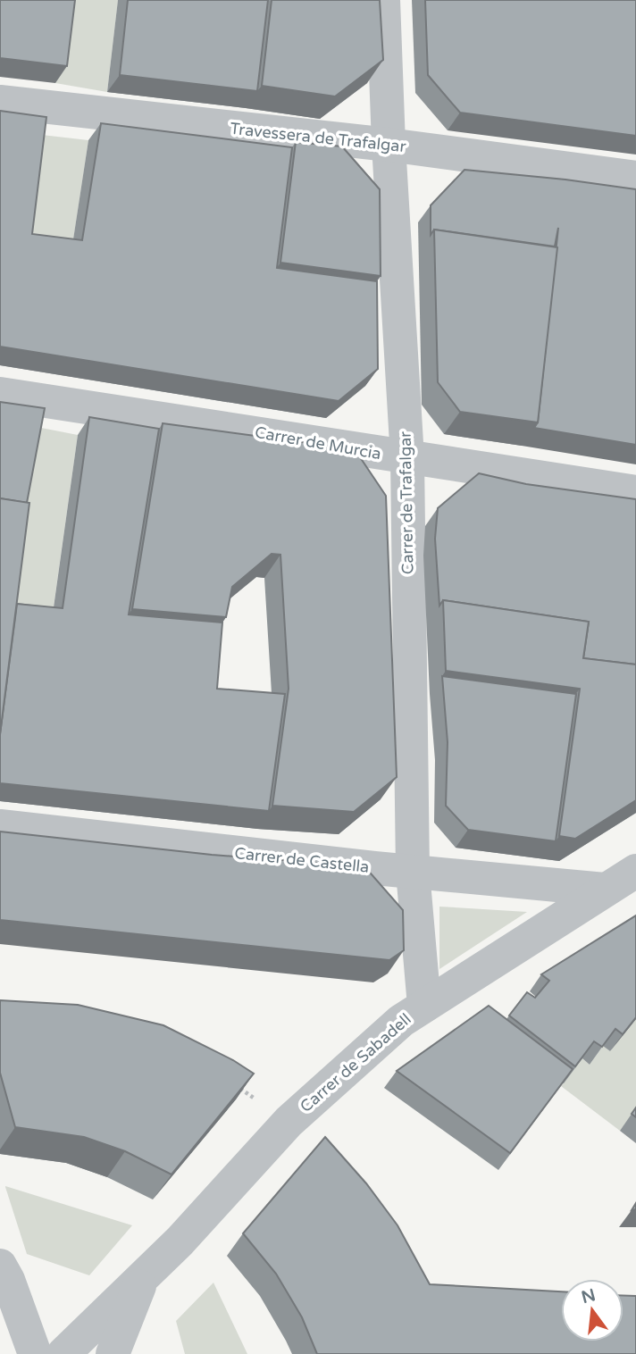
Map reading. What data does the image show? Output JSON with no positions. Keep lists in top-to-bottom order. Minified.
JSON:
{"streets":{"street":["Travessera de Trafalgar","Carrer de Murcia","Carrer de Trafalgar","Carrer de Castella","Carrer de Sabadell"]},"crossings":[["Travessera de Trafalgar","Carrer de Trafalgar"],["Carrer de Murcia","Carrer de Trafalgar"],["Carrer de Trafalgar","Carrer de Castella"],["Carrer de Trafalgar","Carrer de Sabadell"],["Carrer de Castella","Carrer de Sabadell"]],"north":"top"}
